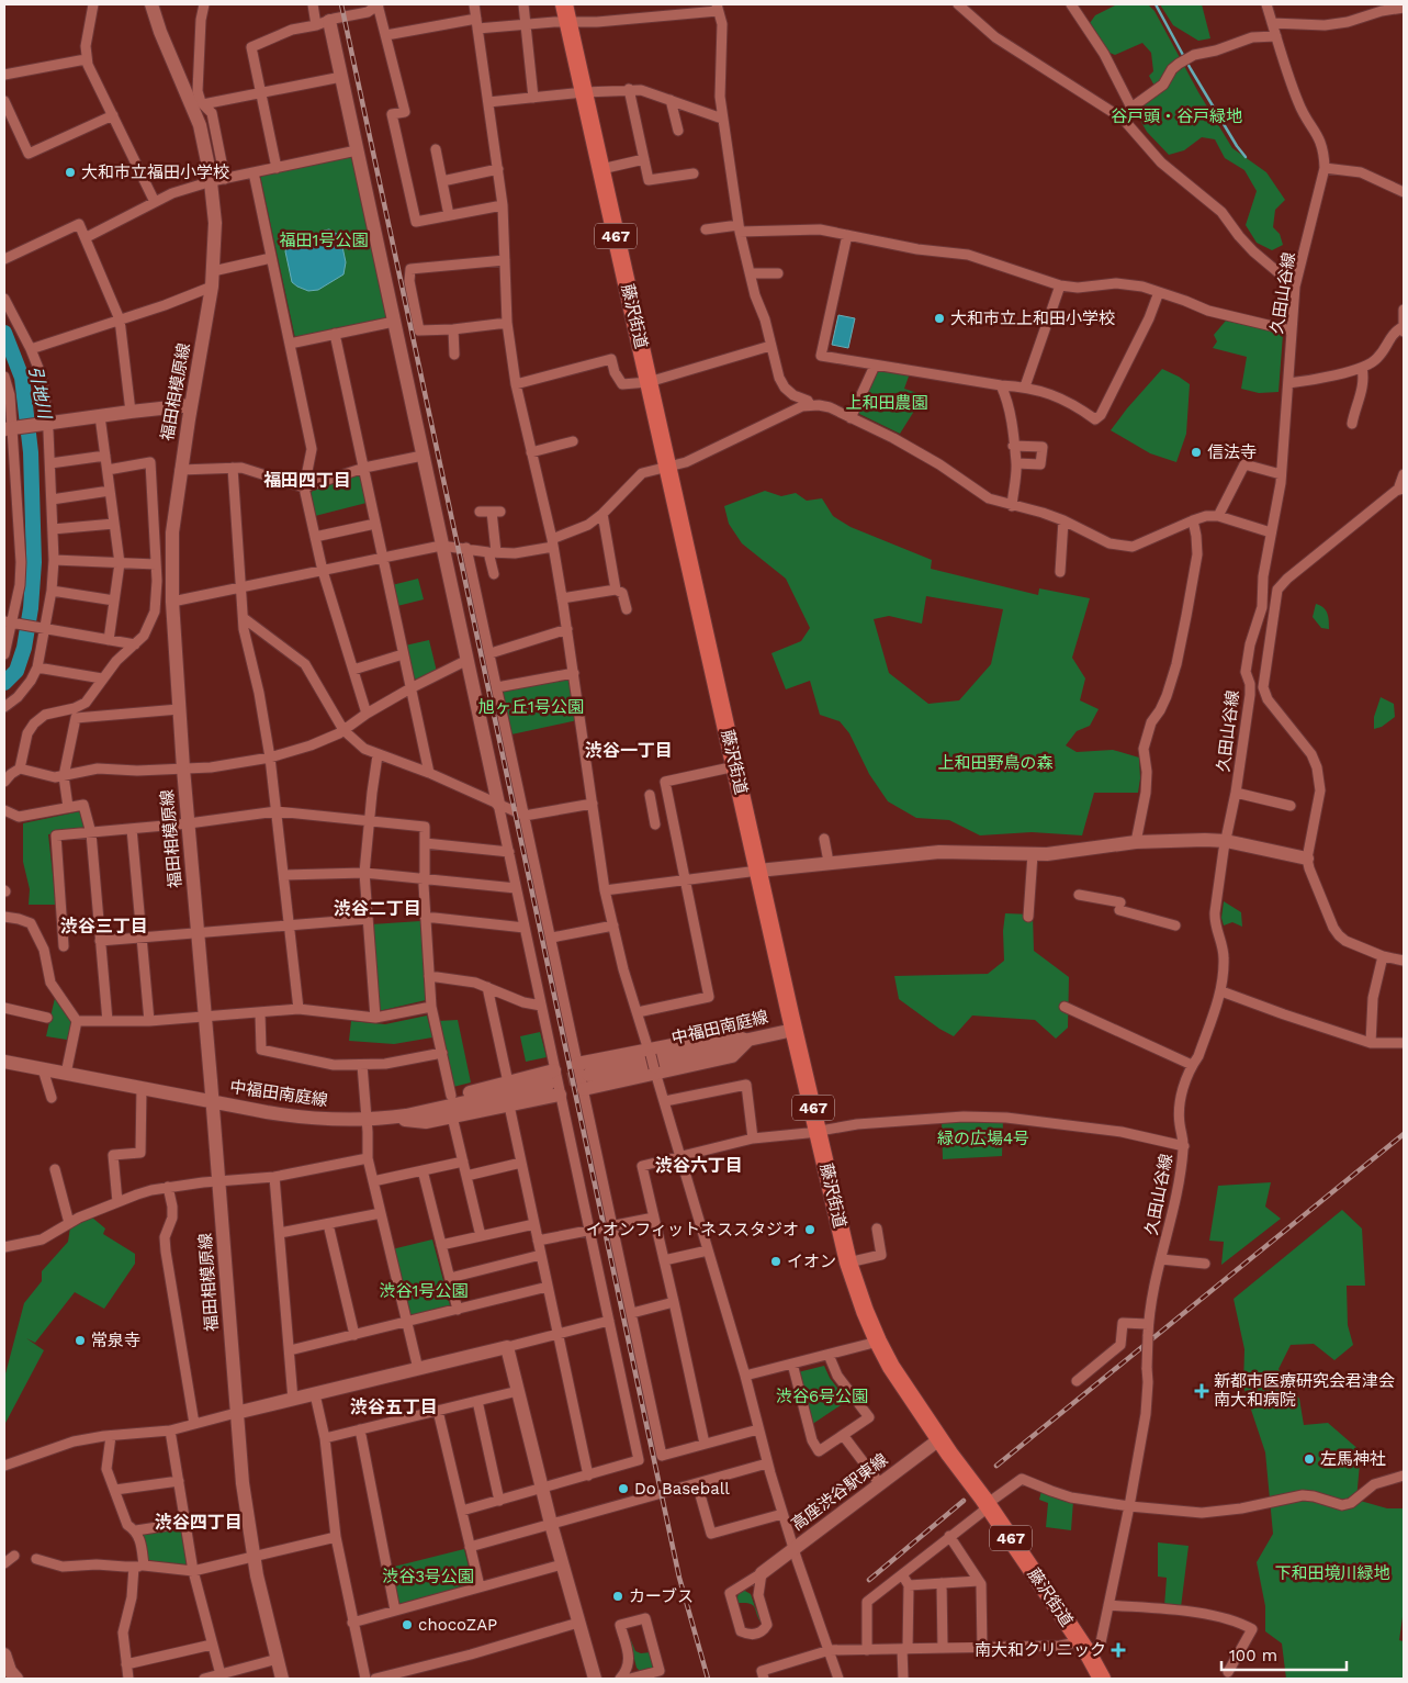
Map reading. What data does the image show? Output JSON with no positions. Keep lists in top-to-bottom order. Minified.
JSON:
{"streets":{"highway":["467","藤沢街道"],"street":["久田山谷線","福田相模原線","中福田南庭線","高座渋谷駅東線"]},"crossings":[["久田山谷線","藤沢街道"],["藤沢街道","中福田南庭線"],["藤沢街道","高座渋谷駅東線"],["福田相模原線","中福田南庭線"]],"districts":["福田四丁目","渋谷一丁目","渋谷二丁目","渋谷三丁目","渋谷六丁目","渋谷五丁目","渋谷四丁目"],"water":["引地川"],"parks":["谷戸頭・谷戸緑地","福田1号公園","上和田農園","旭ヶ丘1号公園","上和田野鳥の森","緑の広場4号","渋谷1号公園","渋谷6号公園","下和田境川緑地","渋谷3号公園"],"places":{"other":["大和市立福田小学校","大和市立上和田小学校","信法寺","イオンフィットネススタジオ","イオン","常泉寺","左馬神社","Do Baseball","カーブス","chocoZAP"],"health":["新都市医療研究会君津会 南大和病院","南大和クリニック"]},"scale_bar":"100 m"}
